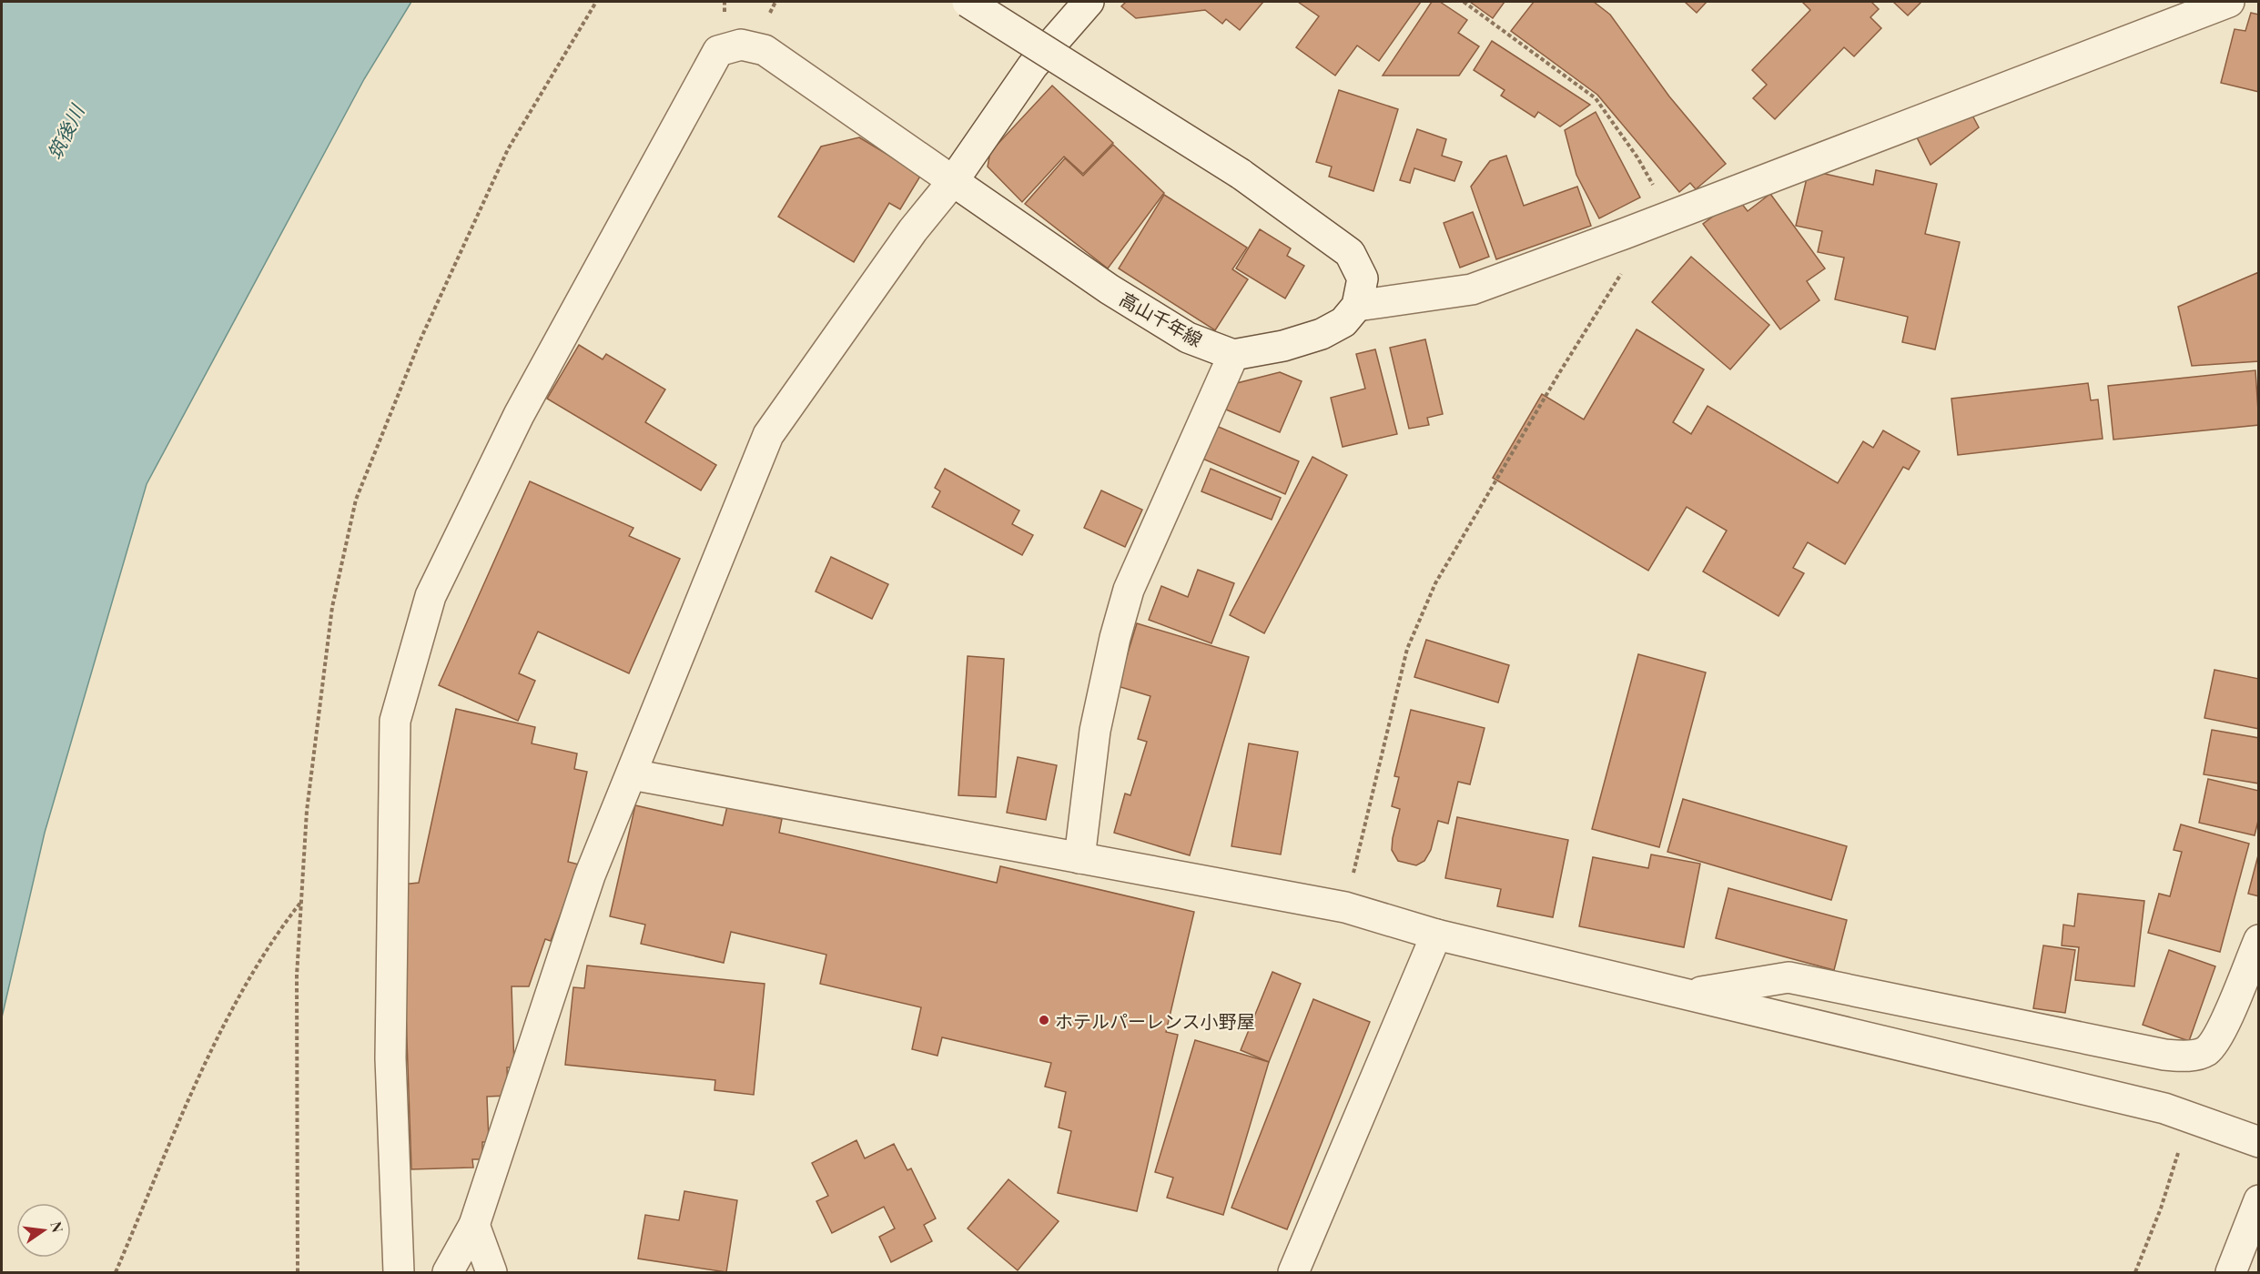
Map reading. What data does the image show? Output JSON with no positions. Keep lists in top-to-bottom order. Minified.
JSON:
{"streets":{"street":["高山千年線"]},"water":["筑後川"],"places":["ホテルパーレンス小野屋"],"north":"right"}
